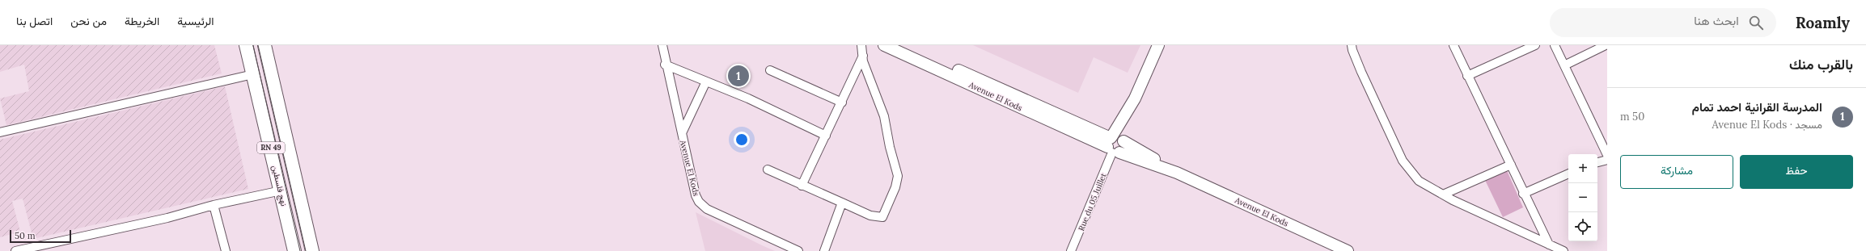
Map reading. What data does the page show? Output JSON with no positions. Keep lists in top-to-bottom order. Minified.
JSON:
{"streets":{"main road":["Avenue El Kods","RN 49","نهج فلسطين"],"street":["Rue du 05 Juillet"]},"crossings":[["Avenue El Kods","Rue du 05 Juillet"]],"scale_bar":"50 m","page":{"header":"Roamly","search":"ابحث هنا","nav":["الرئيسية","الخريطة","من نحن","اتصل بنا"],"heading":"بالقرب منك","pins":"1","list":[{"mark":"1","name":"المدرسة القرانية احمد تمام","note":"مسجد · Avenue El Kods","value":"50 m"}],"buttons":["حفظ","مشاركة"],"map_buttons":["+","−"],"scale":"50 m"}}
